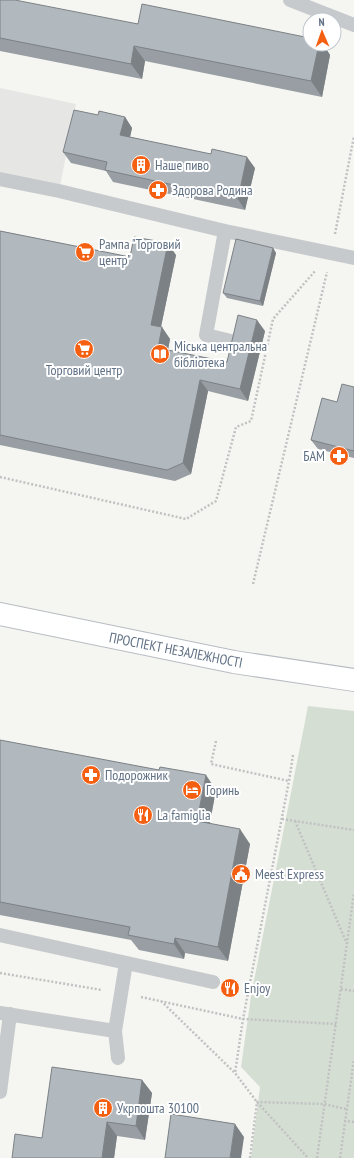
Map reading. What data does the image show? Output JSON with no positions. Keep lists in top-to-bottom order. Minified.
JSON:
{"streets":{"main road":["ПРОСПЕКТ НЕЗАЛЕЖНОСТІ"]},"places":{"building":["Наше пиво","Укрпошта 30100"],"pharmacy":["Здорова Родина","БАМ","Подорожник"],"supermarket":["Рампа \"Торговий центр\"","Торговий центр"],"library":["Міська центральна бібліотека"],"hotel":["Горинь"],"restaurant":["La famiglia","Enjoy"],"public building":["Meest Express"]},"north":"top"}
